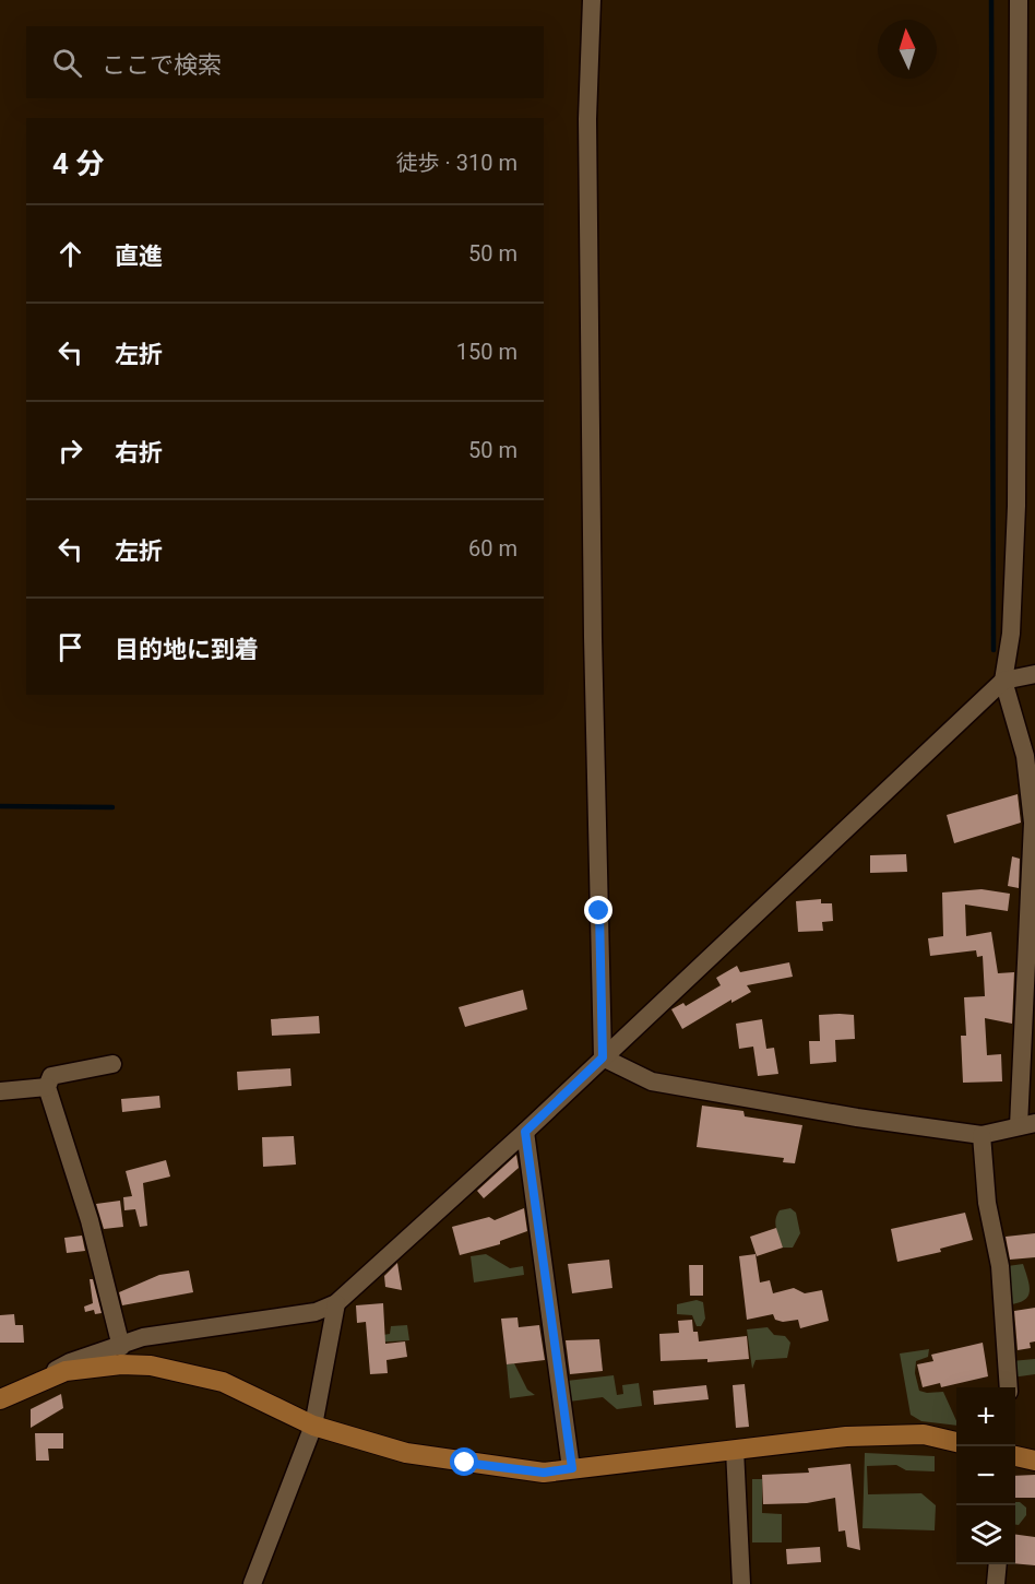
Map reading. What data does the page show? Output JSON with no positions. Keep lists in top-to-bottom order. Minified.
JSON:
{"north":"top","page":{"search":"ここで検索","heading":["4 分","徒歩 · 310 m"],"list":[["直進","50 m"],["左折","150 m"],["右折","50 m"],["左折","60 m"],"目的地に到着"],"map_buttons":["+","−"]}}
